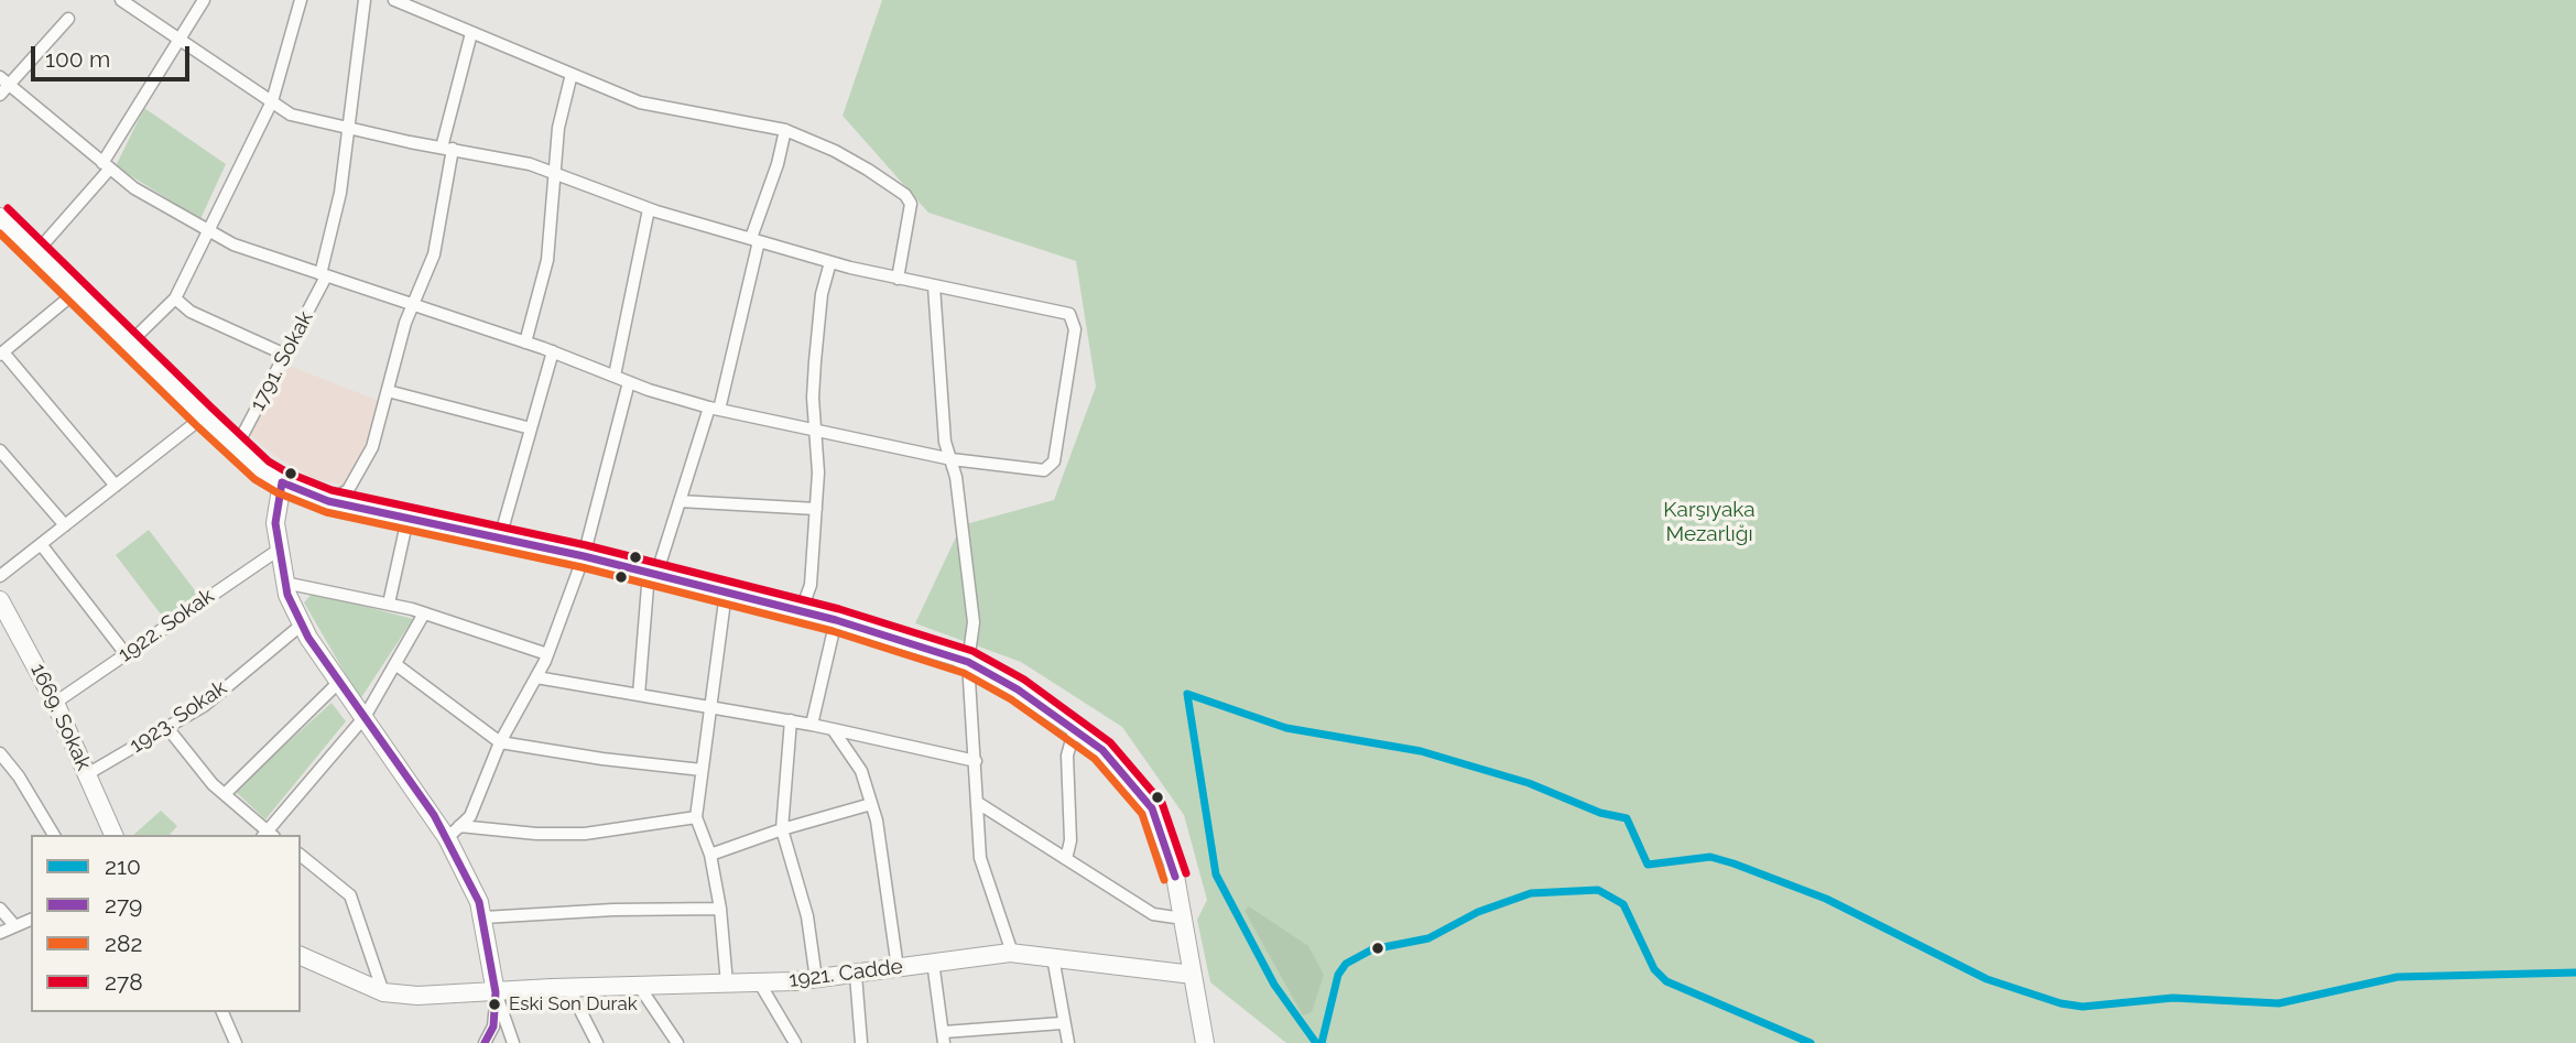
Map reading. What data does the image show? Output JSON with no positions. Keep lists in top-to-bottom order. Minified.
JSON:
{"streets":{"street":["1791. Sokak","1922. Sokak","1669. Sokak","1923. Sokak","1921. Cadde"]},"crossings":[["1922. Sokak","1669. Sokak"],["1669. Sokak","1923. Sokak"]],"parks":["Karşıyaka Mezarlığı"],"places":["Eski Son Durak"],"lines":["transit line 278","transit line 282","transit line 279","transit line 210"],"legend":["210","279","282","278"],"scale_bar":"100 m"}
